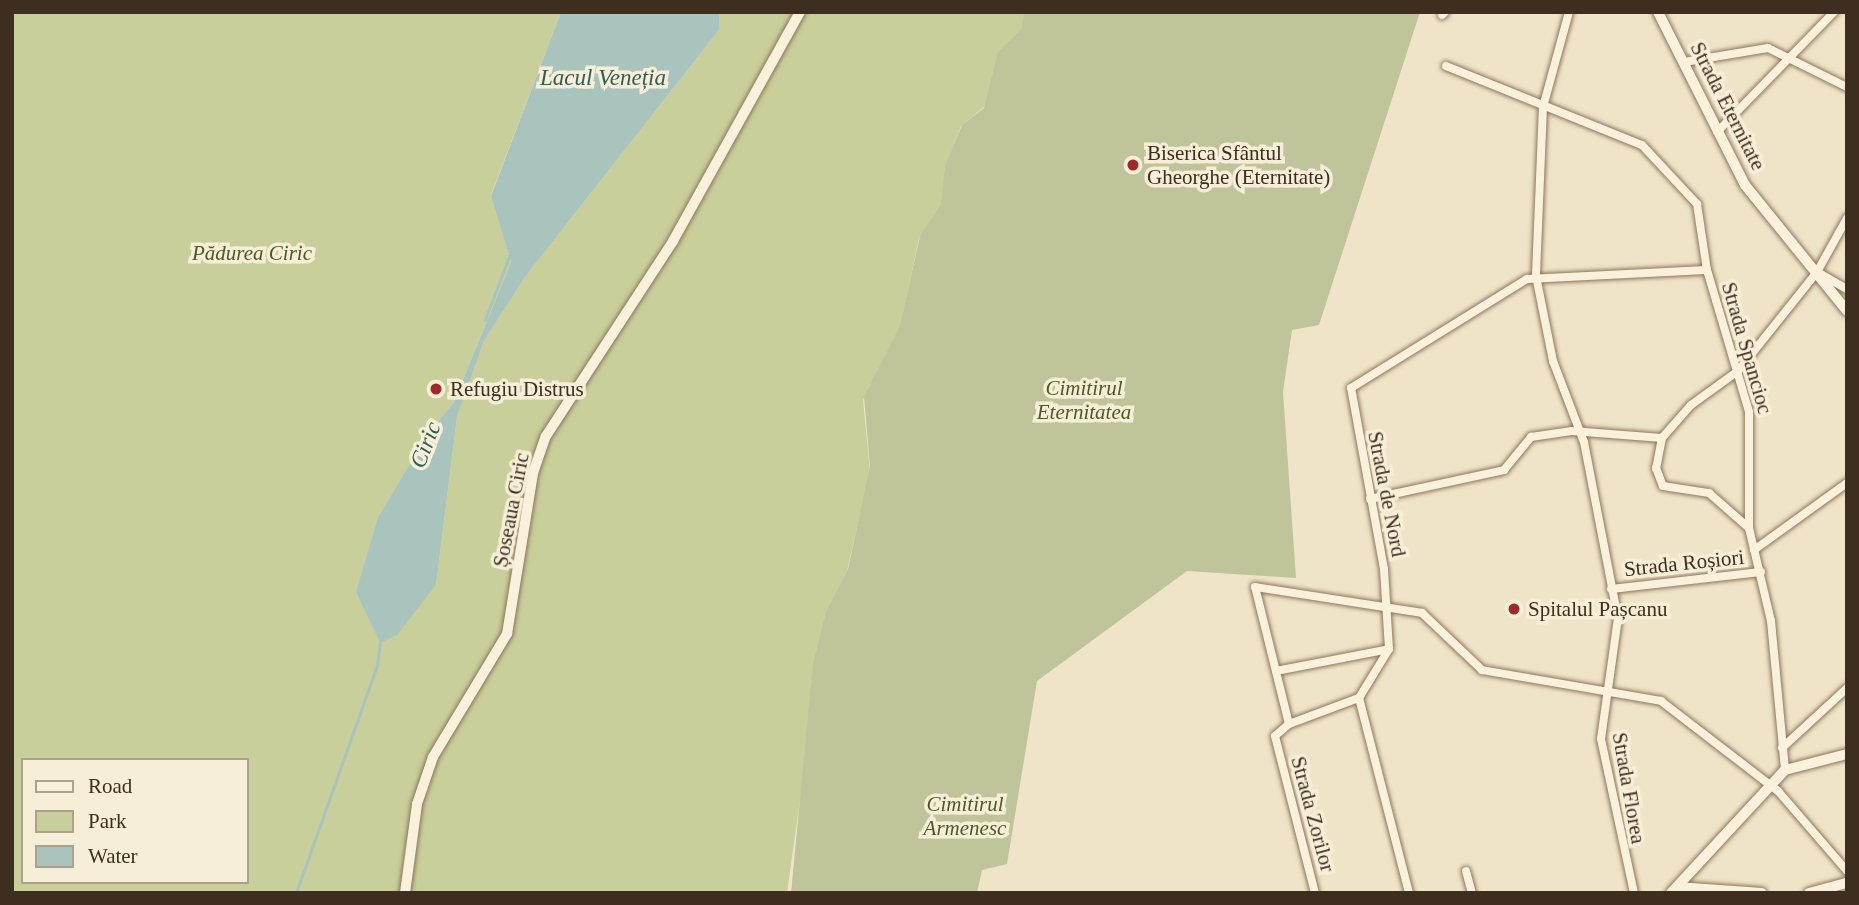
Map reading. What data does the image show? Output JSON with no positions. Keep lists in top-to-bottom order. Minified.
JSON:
{"streets":{"street":["Strada Eternitate","Strada Spancioc","Strada de Nord","Șoseaua Ciric","Strada Roșiori","Strada Florea","Strada Zorilor"]},"crossings":[["Strada Spancioc","Strada Roșiori"],["Strada Spancioc","Strada Florea"],["Strada de Nord","Strada Florea"],["Strada Roșiori","Strada Florea"]],"water":["Lacul Veneția","Ciric"],"parks":["Pădurea Ciric","Cimitirul Eternitatea","Cimitirul Armenesc"],"places":["Biserica Sfântul Gheorghe (Eternitate)","Refugiu Distrus","Spitalul Pașcanu"],"legend":["Road","Park","Water"]}
